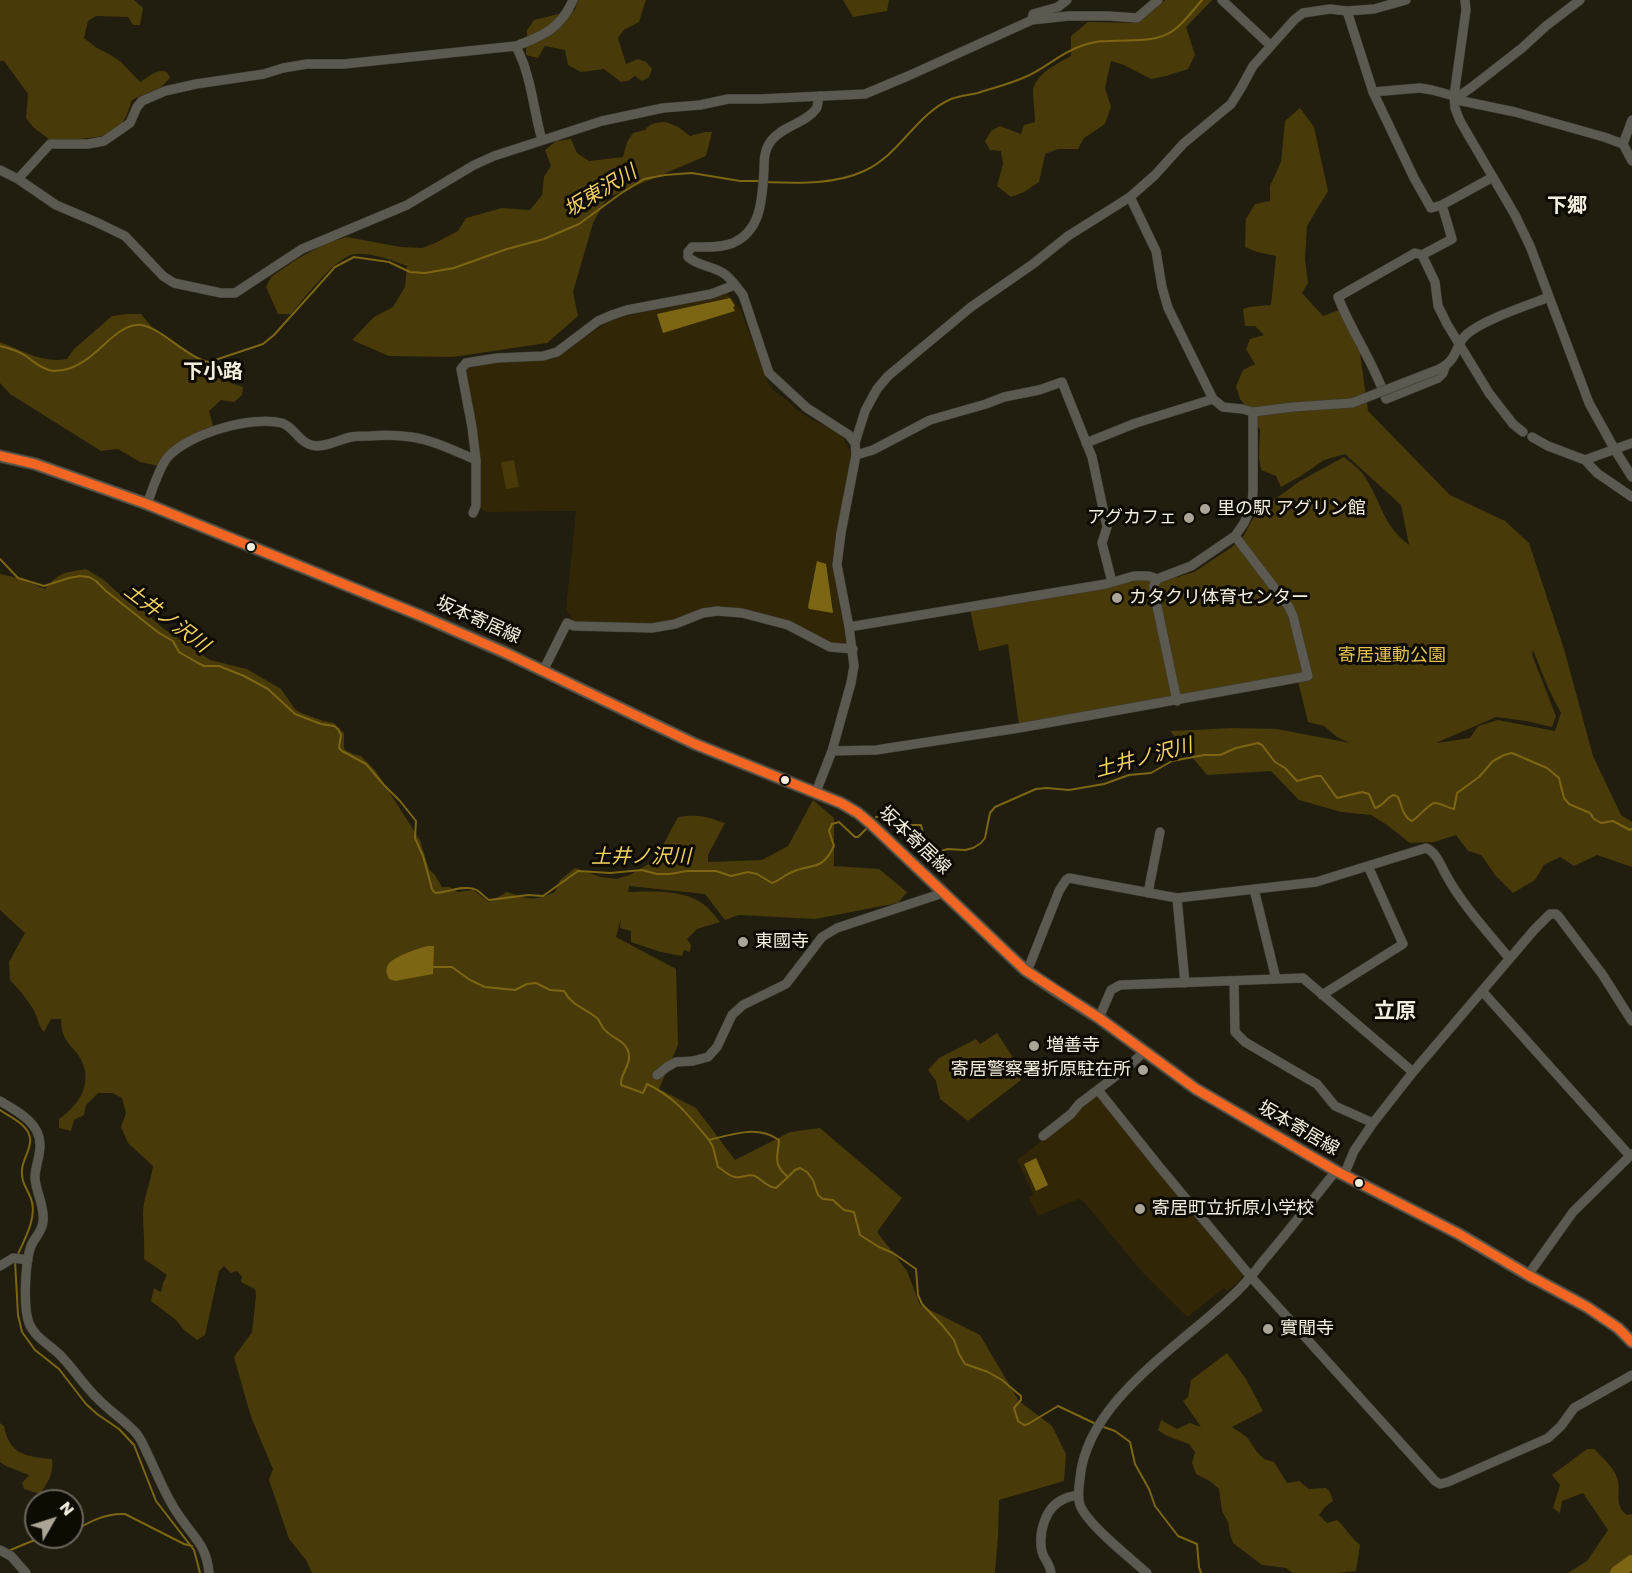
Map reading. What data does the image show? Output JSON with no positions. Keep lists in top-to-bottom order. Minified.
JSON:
{"streets":{"main road":["坂本寄居線"]},"districts":["下郷","下小路","立原"],"water":["坂東沢川","土井ノ沢川"],"parks":["寄居運動公園"],"places":["里の駅 アグリン館","アグカフェ","カタクリ体育センター","東國寺","増善寺","寄居警察署折原駐在所","寄居町立折原小学校","實聞寺"],"north":"top right"}
